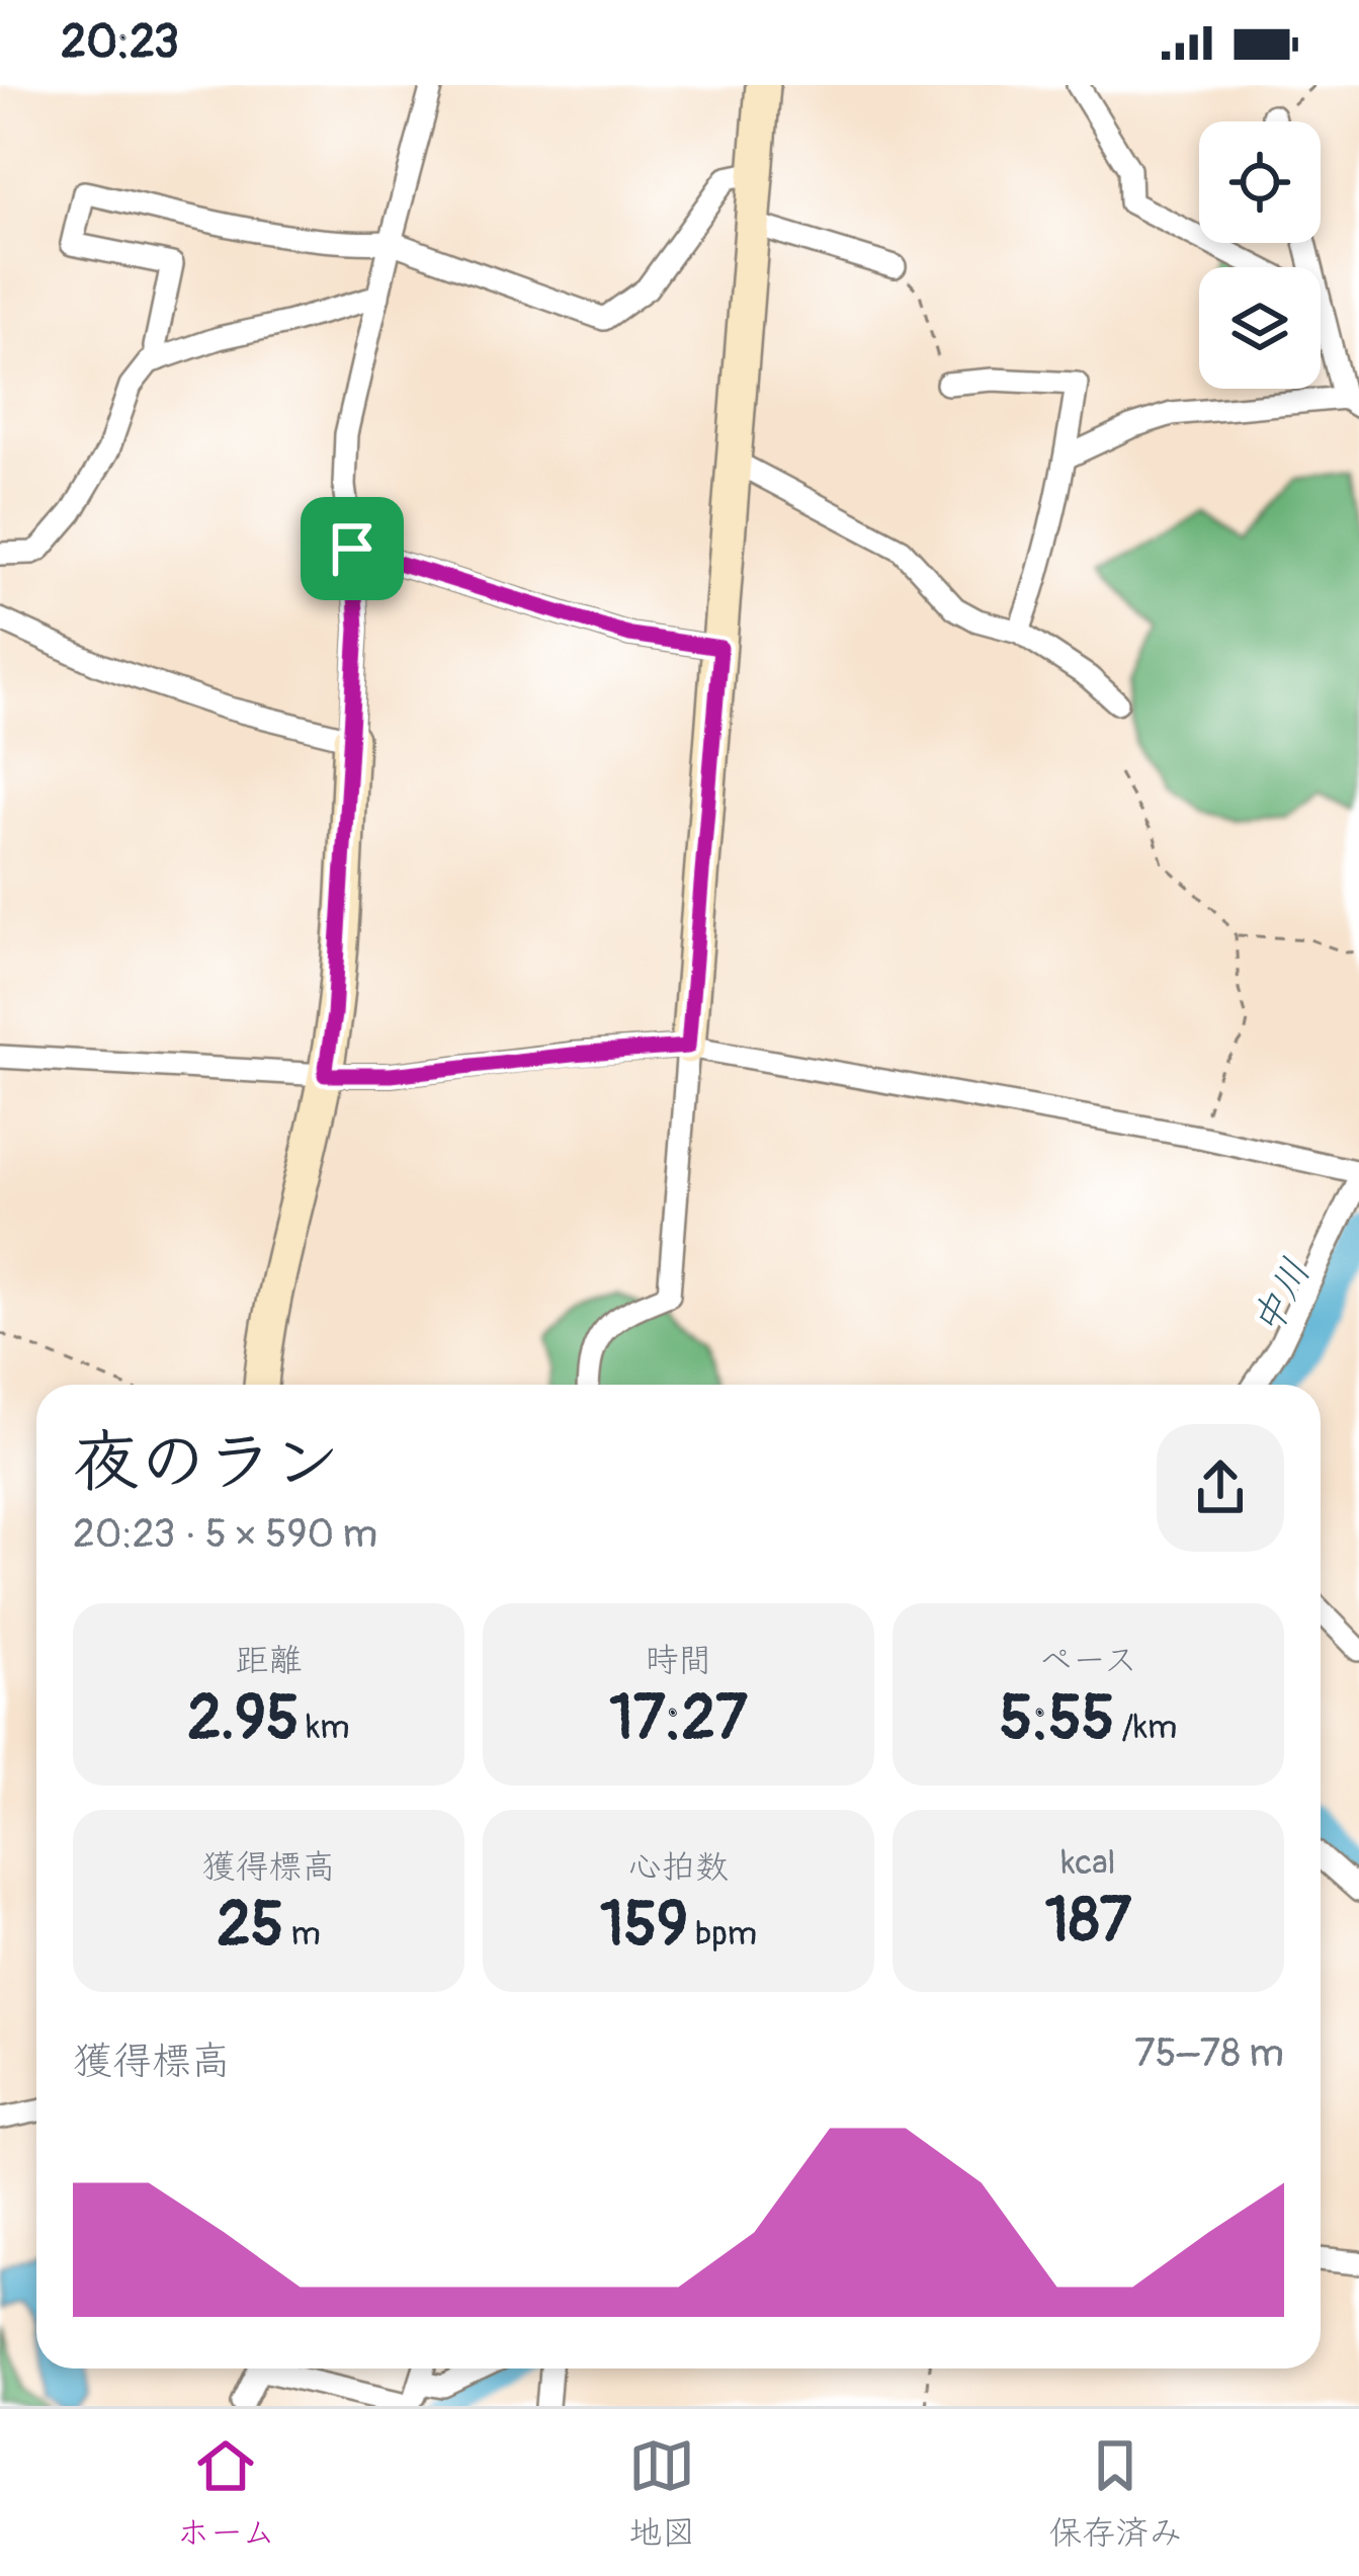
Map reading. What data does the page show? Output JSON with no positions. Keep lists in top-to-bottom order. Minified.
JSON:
{"water":["中川"],"page":{"status":"20:23","heading":["夜のラン","20:23 · 5 × 590 m"],"stats":[["距離","2.95 km"],["時間","17:27"],["ペース","5:55 /km"],["獲得標高","25 m"],["心拍数","159 bpm"],["kcal","187"]],"chart":["獲得標高","75–78 m"],"tabs":["ホーム","地図","保存済み"]}}
